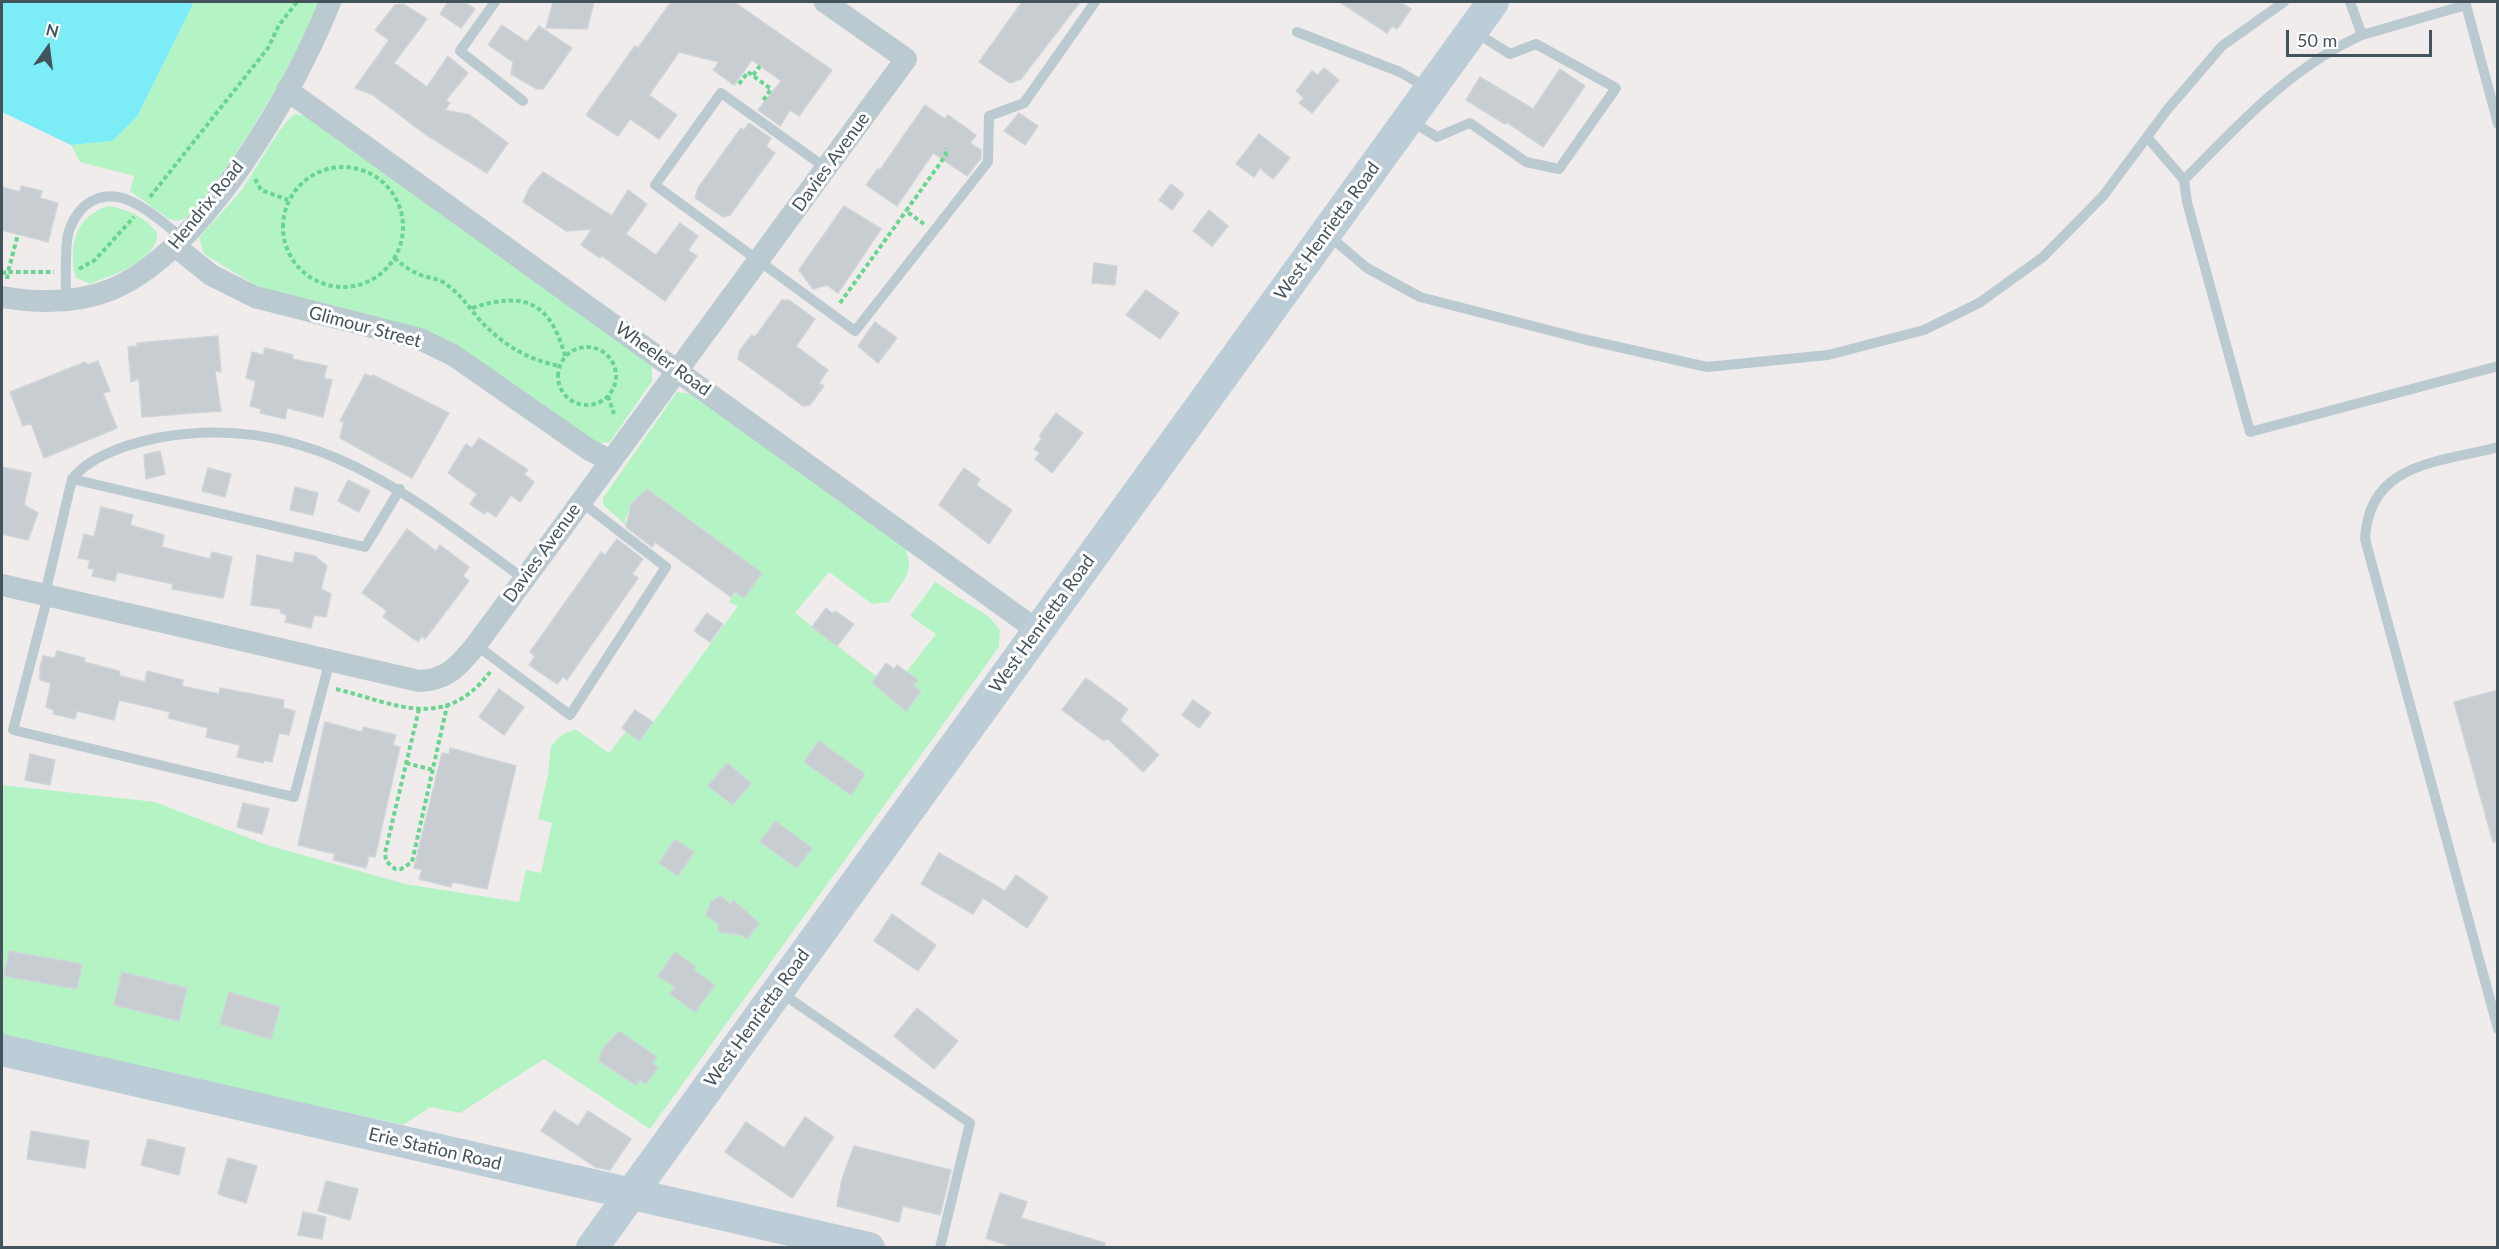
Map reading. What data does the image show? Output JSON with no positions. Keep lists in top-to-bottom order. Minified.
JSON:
{"streets":{"main road":["West Henrietta Road","Erie Station Road"],"street":["Davies Avenue","Hendrix Road","Glimour Street","Wheeler Road"]},"crossings":[["Davies Avenue","Glimour Street"],["Davies Avenue","Wheeler Road"],["Hendrix Road","Glimour Street"],["Hendrix Road","Wheeler Road"],["West Henrietta Road","Wheeler Road"],["West Henrietta Road","Erie Station Road"]],"scale_bar":"50 m","north":"top"}
